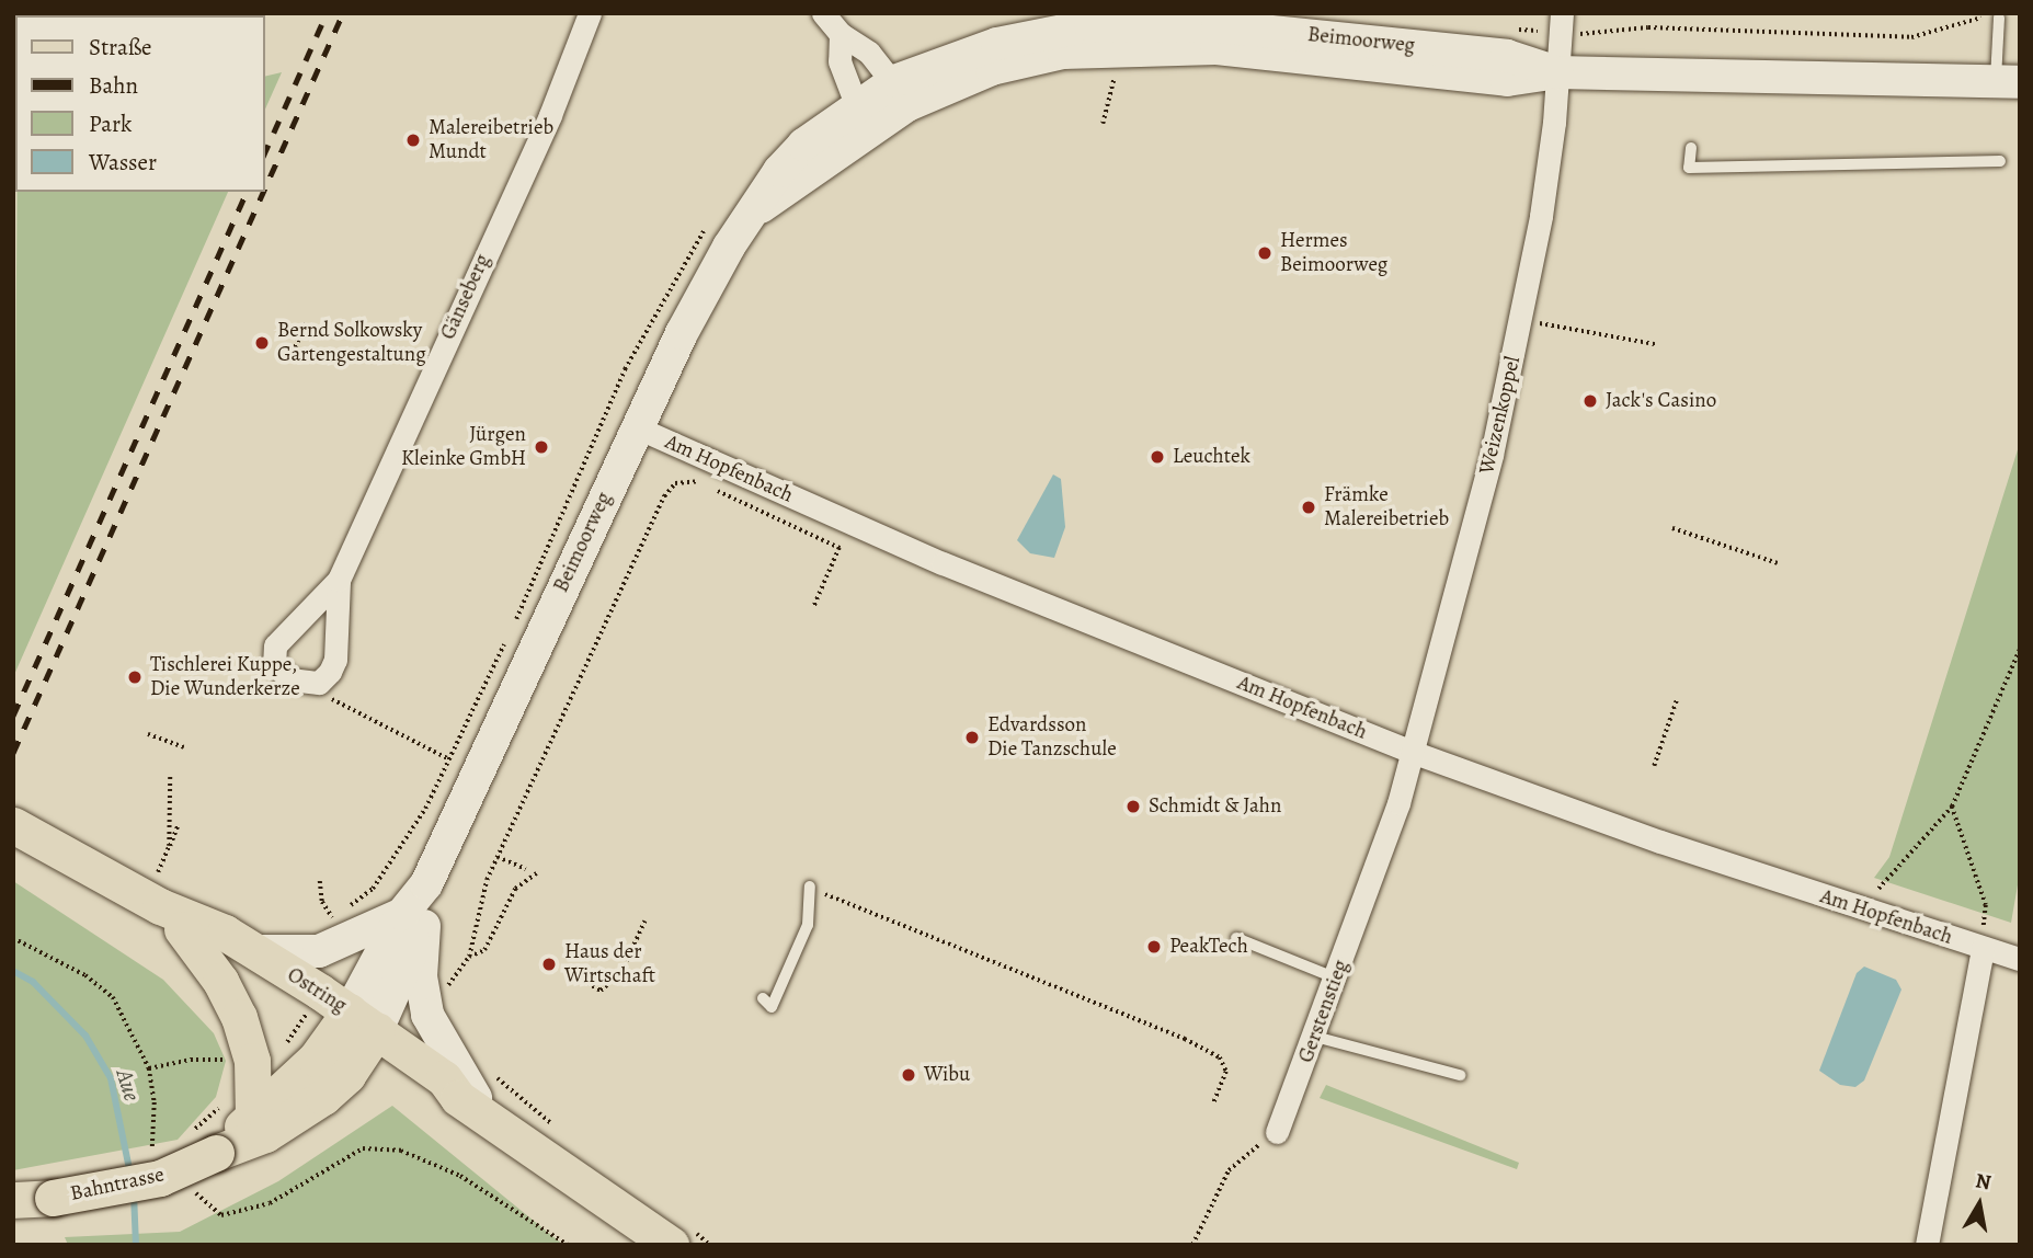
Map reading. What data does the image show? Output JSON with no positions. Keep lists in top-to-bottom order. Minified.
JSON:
{"streets":{"main road":["Beimoorweg","Ostring","Bahntrasse"],"street":["Gänseberg","Weizenkoppel","Am Hopfenbach","Gerstenstieg"]},"crossings":[["Beimoorweg","Weizenkoppel"],["Beimoorweg","Am Hopfenbach"],["Beimoorweg","Ostring"],["Beimoorweg","Bahntrasse"],["Weizenkoppel","Am Hopfenbach"],["Weizenkoppel","Gerstenstieg"],["Am Hopfenbach","Gerstenstieg"],["Ostring","Bahntrasse"]],"water":["Aue"],"places":["Malereibetrieb Mundt","Hermes Beimoorweg","Bernd Solkowsky Gartengestaltung","Jack's Casino","Jürgen Kleinke GmbH","Leuchtek","Främke Malereibetrieb","Tischlerei Kuppe, Die Wunderkerze","Edvardsson Die Tanzschule","Schmidt & Jahn","PeakTech","Haus der Wirtschaft","Wibu"],"legend":["Straße","Bahn","Park","Wasser"],"north":"top"}
